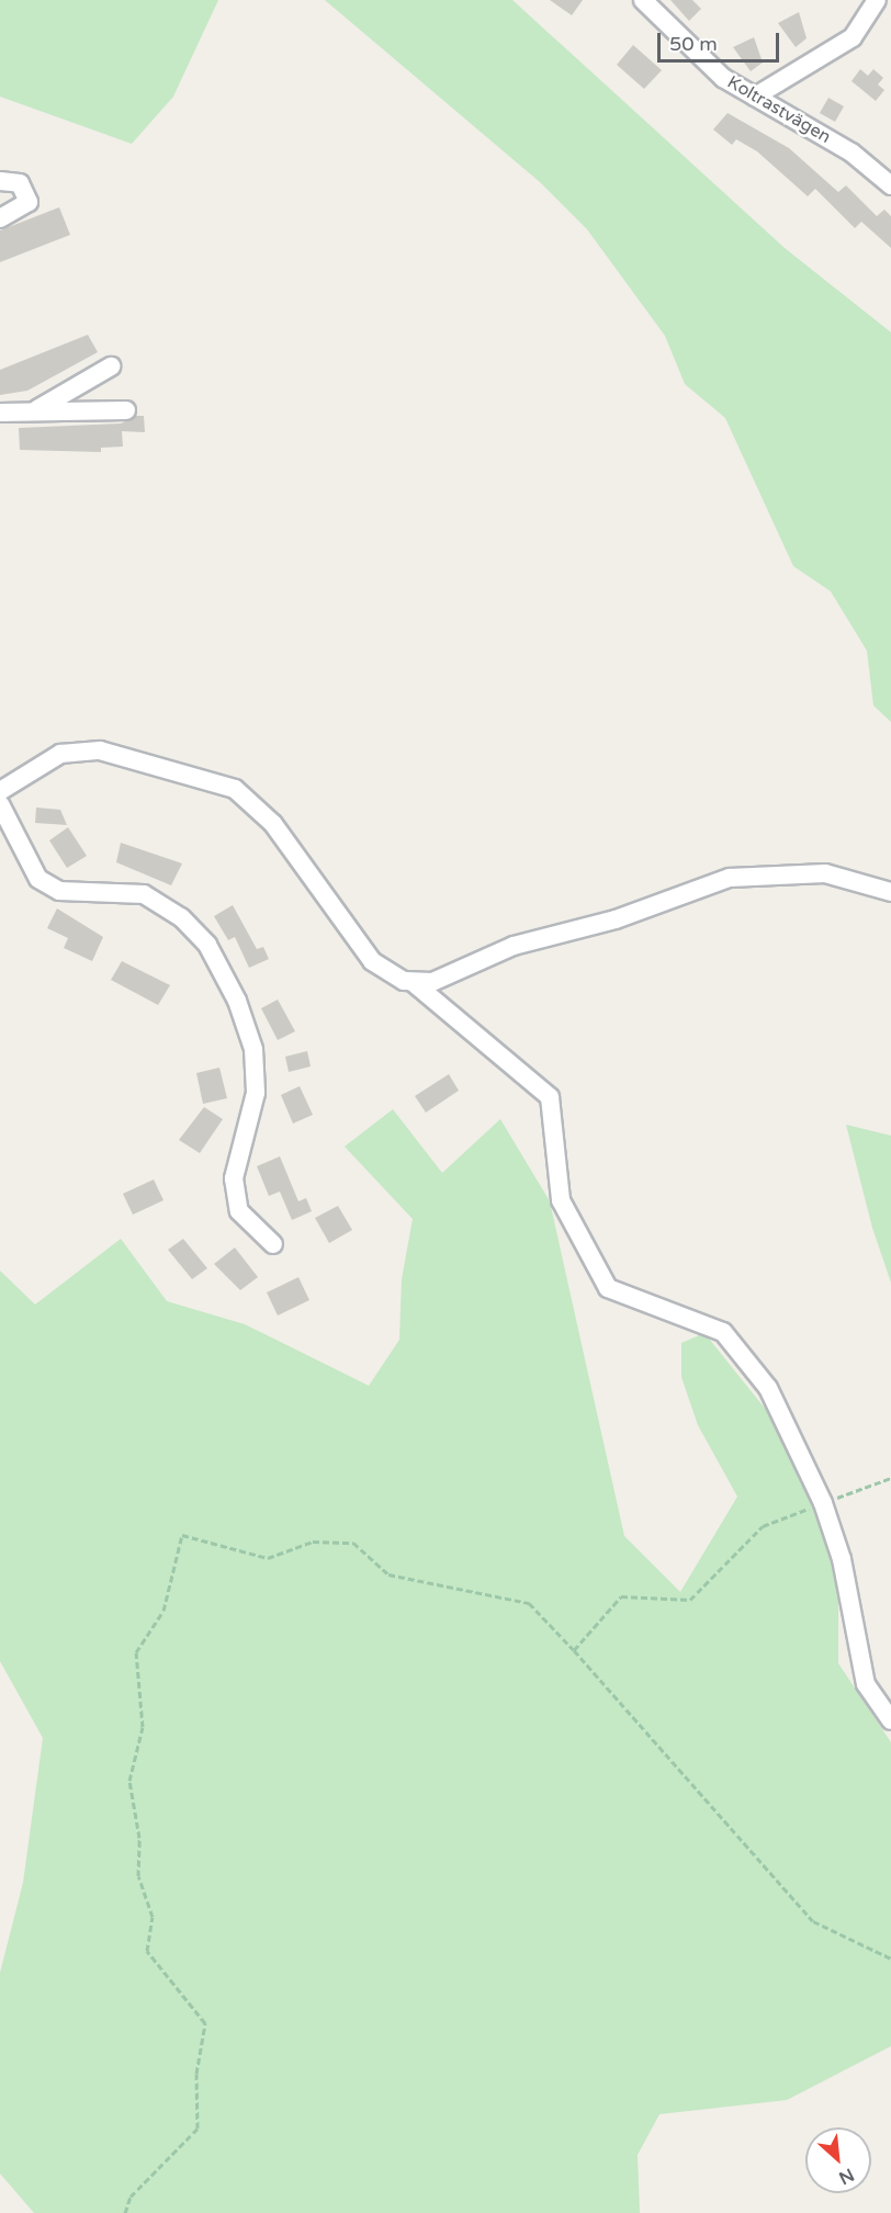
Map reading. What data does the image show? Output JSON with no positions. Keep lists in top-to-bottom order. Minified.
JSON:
{"streets":{"street":["Koltrastvägen"]},"scale_bar":"50 m","north":"bottom right"}
